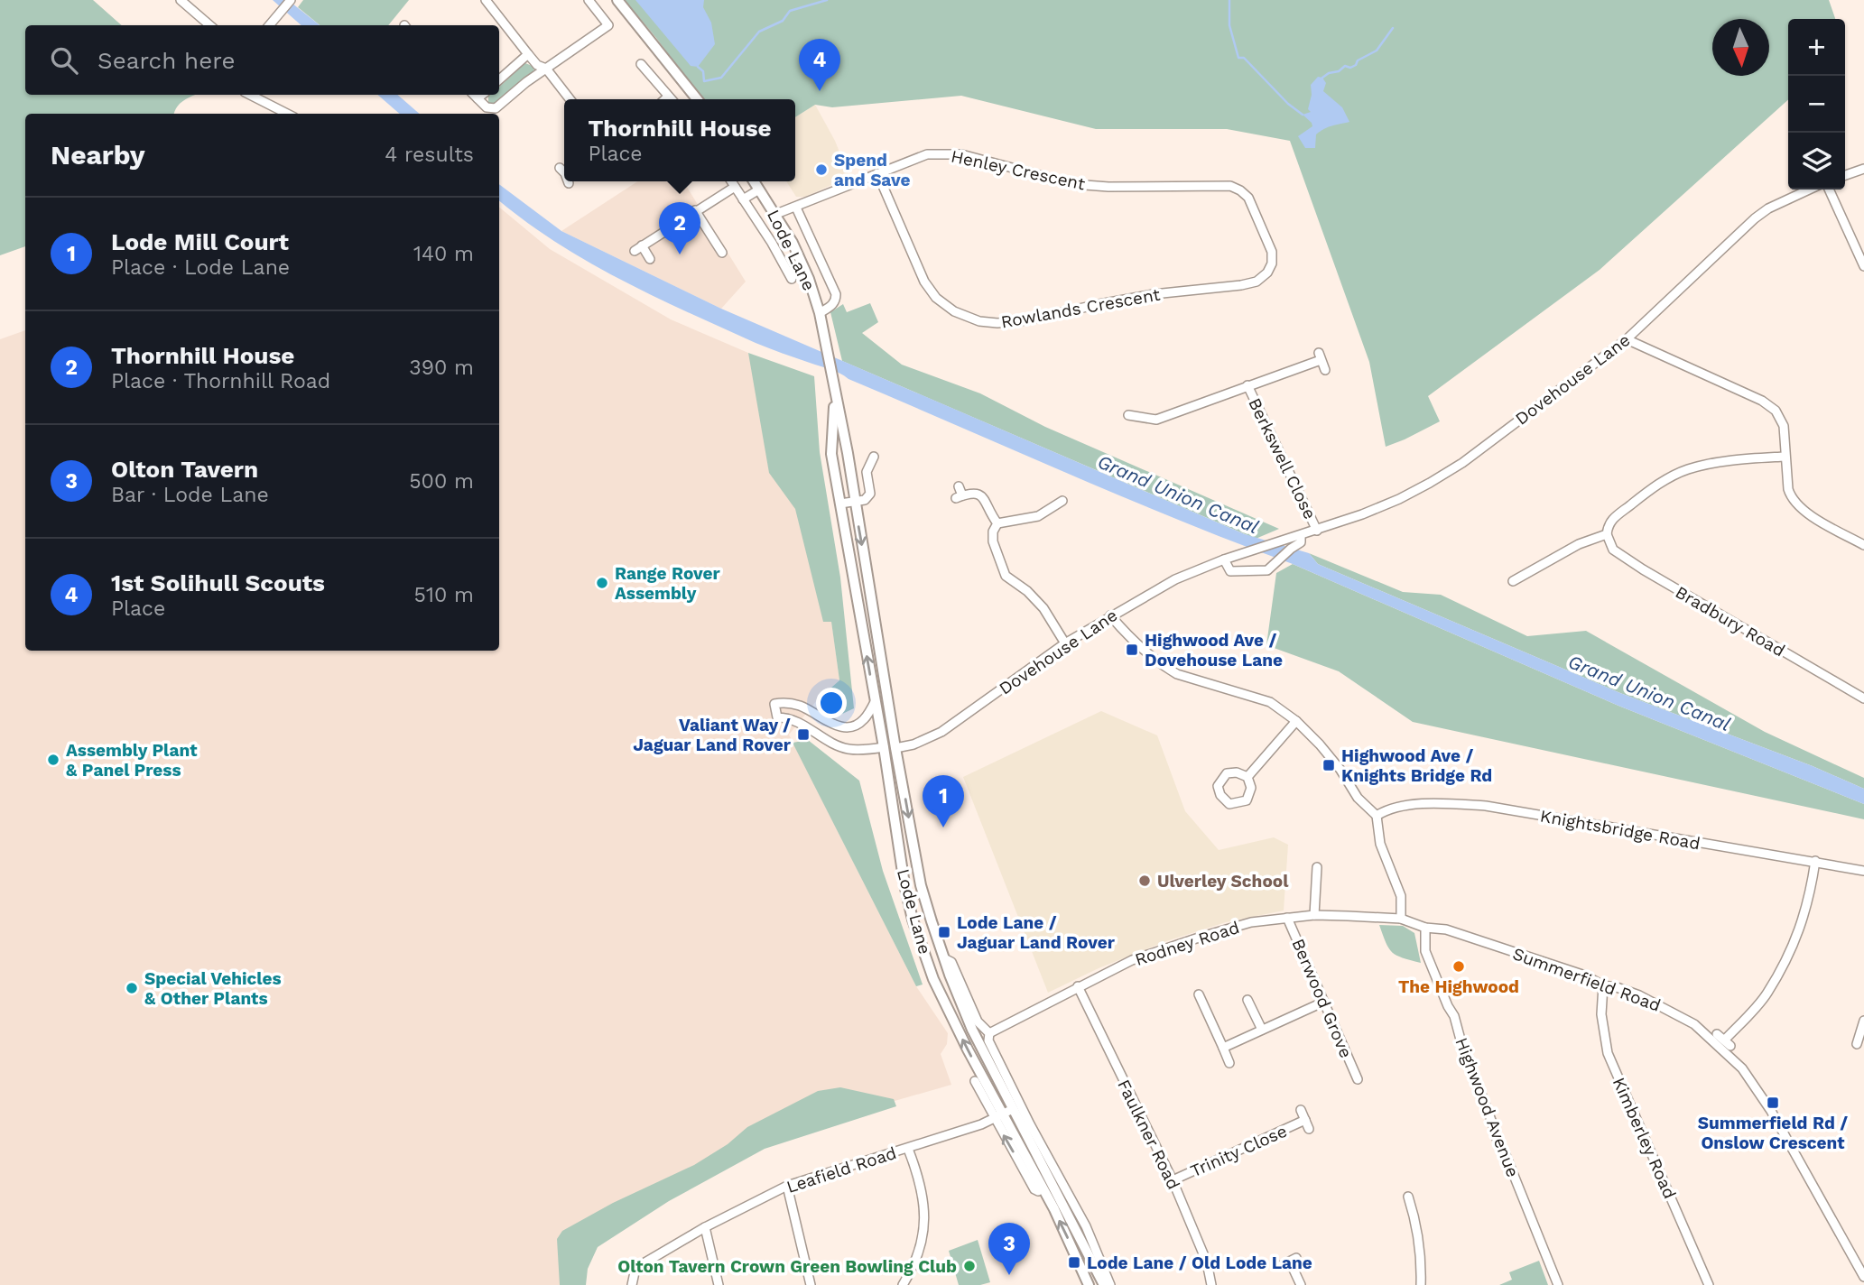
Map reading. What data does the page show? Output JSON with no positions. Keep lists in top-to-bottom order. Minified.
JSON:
{"streets":{"main road":["Lode Lane"],"street":["Henley Crescent","Rowlands Crescent","Dovehouse Lane","Berkswell Close","Bradbury Road","Knightsbridge Road","Rodney Road","Summerfield Road","Berwood Grove","Highwood Avenue","Faulkner Road","Kimberley Road","Trinity Close","Leafield Road"]},"crossings":[["Henley Crescent","Lode Lane"],["Henley Crescent","Rowlands Crescent"],["Lode Lane","Dovehouse Lane"],["Lode Lane","Rodney Road"],["Lode Lane","Leafield Road"],["Dovehouse Lane","Berkswell Close"],["Rodney Road","Summerfield Road"],["Rodney Road","Berwood Grove"],["Rodney Road","Faulkner Road"],["Summerfield Road","Highwood Avenue"],["Summerfield Road","Kimberley Road"],["Faulkner Road","Trinity Close"]],"water":["Grand Union Canal"],"places":{"other":["Spend and Save","Range Rover Assembly","Assembly Plant & Panel Press","Ulverley School","The Highwood","Special Vehicles & Other Plants","Olton Tavern Crown Green Bowling Club"],"transit":["Highwood Ave / Dovehouse Lane","Valiant Way / Jaguar Land Rover","Highwood Ave / Knights Bridge Rd","Lode Lane / Jaguar Land Rover","Summerfield Rd / Onslow Crescent","Lode Lane / Old Lode Lane"]},"north":"bottom","page":{"map_buttons":["+","−"],"search":"Search here","pins":["4","2","1","3"],"popup":["Thornhill House","Place"],"heading":["Nearby","4 results"],"list":[{"mark":"1","name":"Lode Mill Court","note":"Place · Lode Lane","value":"140 m"},{"mark":"2","name":"Thornhill House","note":"Place · Thornhill Road","value":"390 m"},{"mark":"3","name":"Olton Tavern","note":"Bar · Lode Lane","value":"500 m"},{"mark":"4","name":"1st Solihull Scouts","note":"Place","value":"510 m"}]}}
